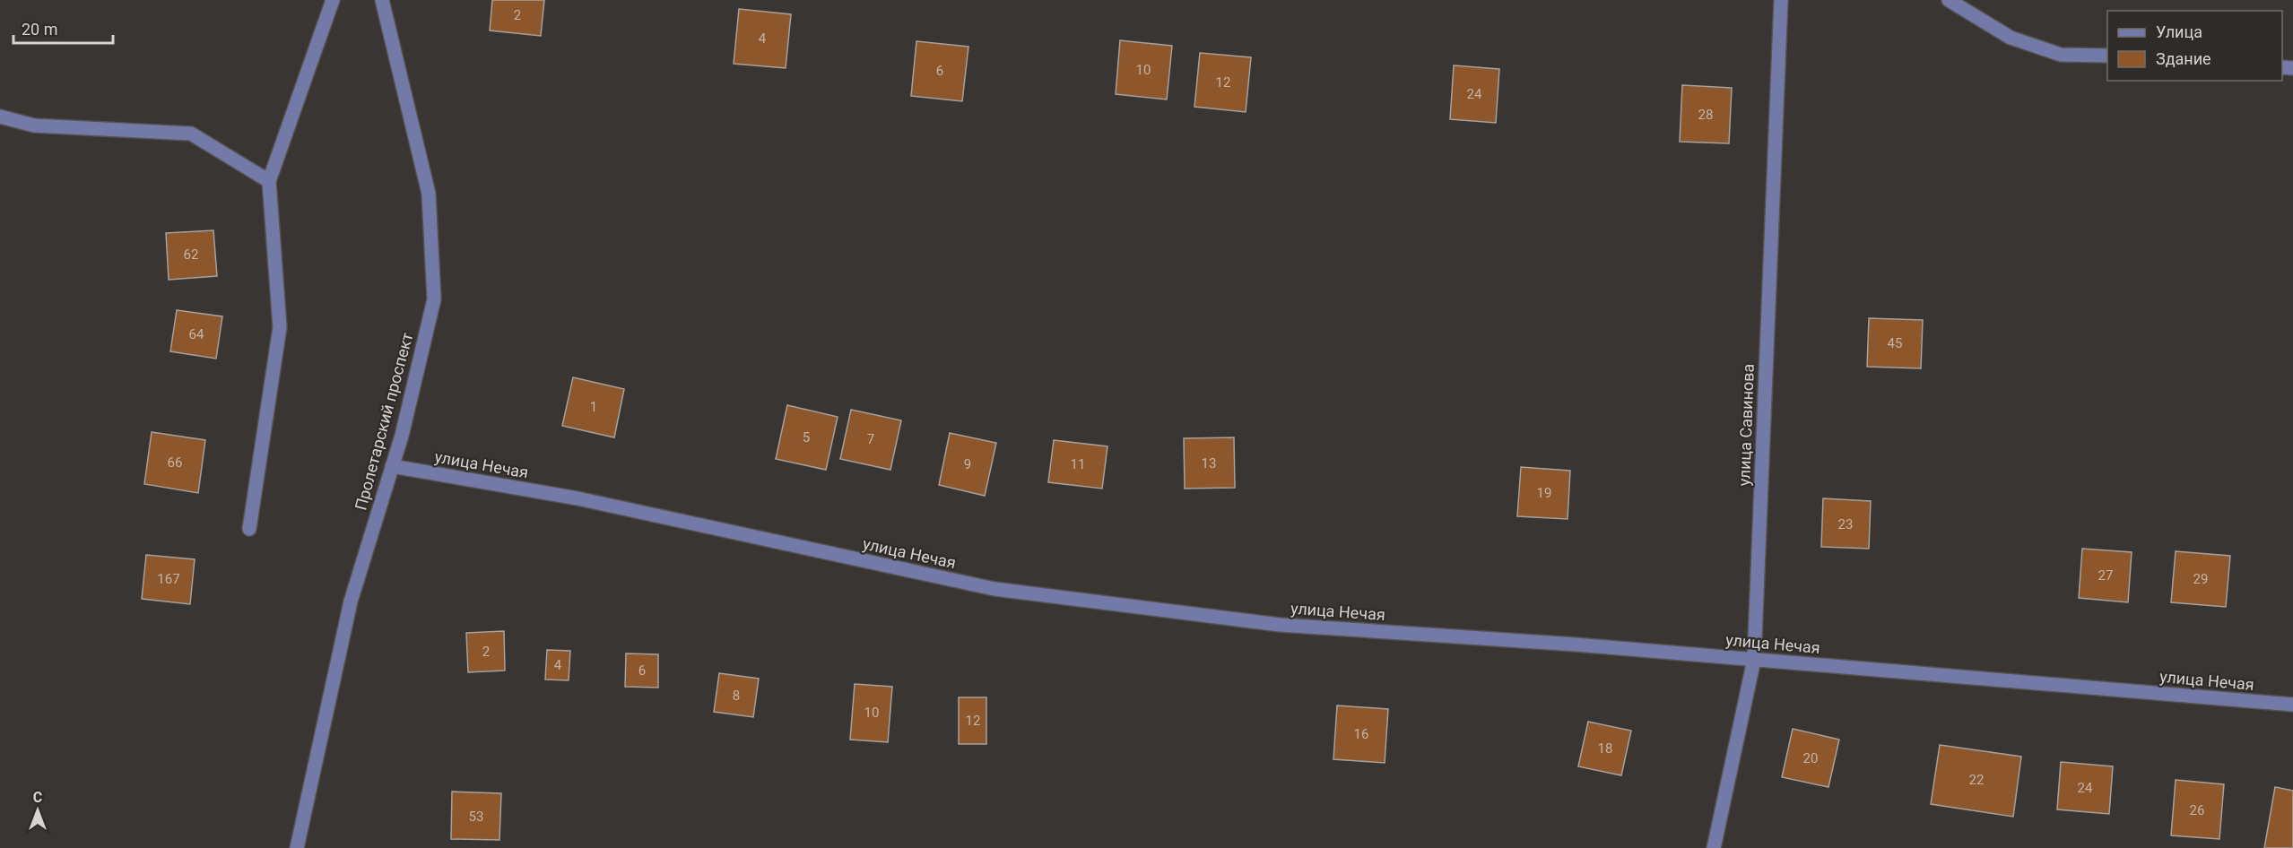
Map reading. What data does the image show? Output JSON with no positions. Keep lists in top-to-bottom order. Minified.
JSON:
{"streets":{"street":["Пролетарский проспект","улица Савинова","улица Нечая"]},"crossings":[["Пролетарский проспект","улица Нечая"],["улица Савинова","улица Нечая"]],"house_numbers":["2","4","10","6","12","24","28","62","64","45","1","5","7","66","13","9","11","19","23","27","167","29","2","4","6","8","10","12","16","18","20","22","24","26","53"],"legend":["Улица","Здание"],"scale_bar":"20 m","north":"top"}
